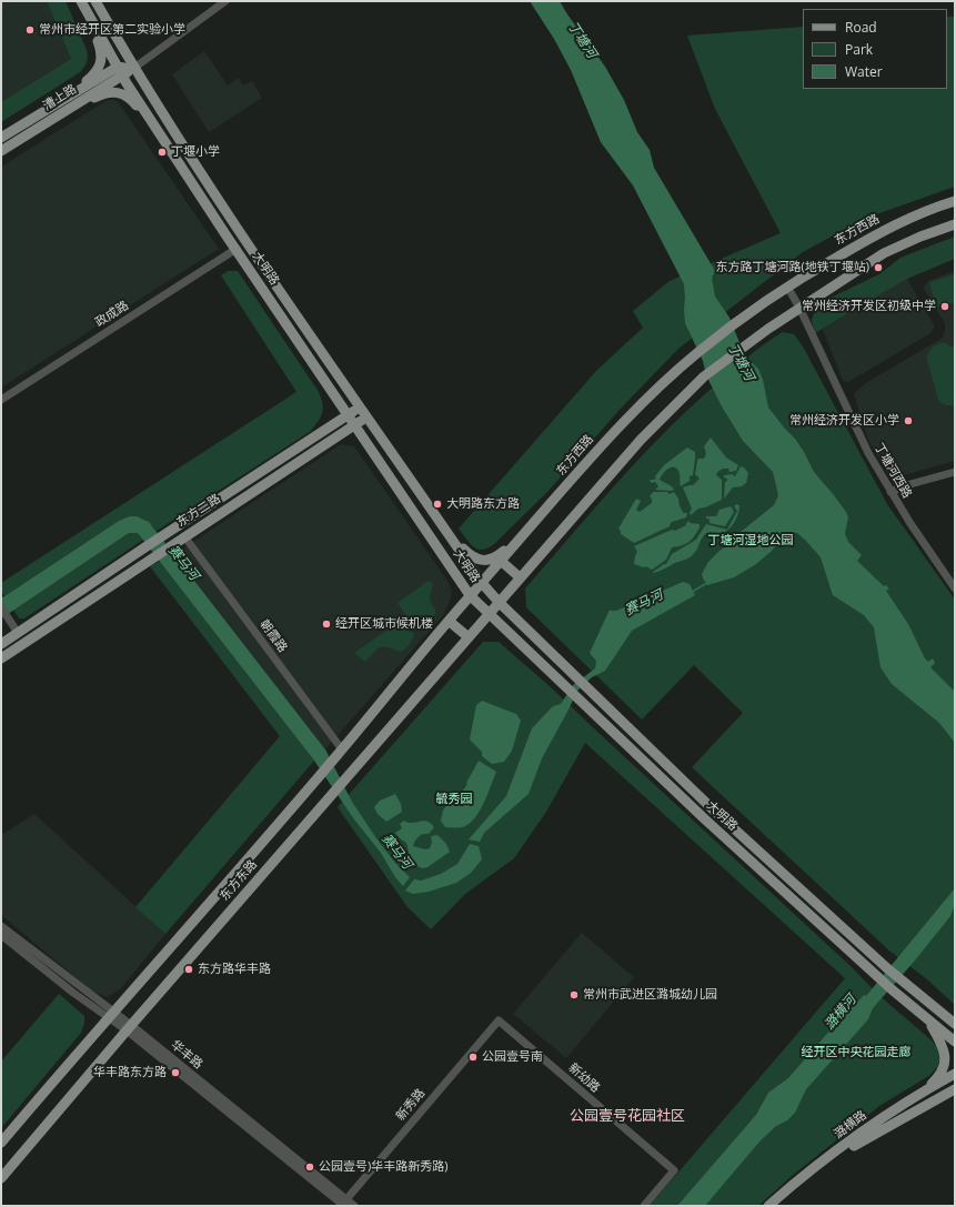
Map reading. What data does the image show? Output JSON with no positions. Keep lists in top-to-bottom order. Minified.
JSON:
{"streets":{"main road":["漕上路","东方西路","大明路","东方二路","东方东路","潞横路"],"street":["政成路","丁塘河西路","朝霞路","华丰路","新幼路","新秀路"]},"crossings":[["漕上路","大明路"],["东方西路","大明路"],["东方西路","丁塘河西路"],["东方西路","东方东路"],["大明路","政成路"],["大明路","东方二路"],["大明路","东方东路"],["东方二路","朝霞路"],["朝霞路","东方东路"],["东方东路","华丰路"],["华丰路","新秀路"],["新幼路","新秀路"]],"districts":["公园壹号花园社区"],"water":["丁塘河","赛马河","潞横河"],"parks":["丁塘河湿地公园","毓秀园","经开区中央花园走廊"],"places":["常州市经开区第二实验小学","丁堰小学","东方路丁塘河路(地铁丁堰站)","常州经济开发区初级中学","常州经济开发区小学","大明路东方路","经开区城市候机楼","东方路华丰路","常州市武进区潞城幼儿园","公园壹号南","华丰路东方路","公园壹号)华丰路新秀路)"],"legend":["Road","Park","Water"]}
